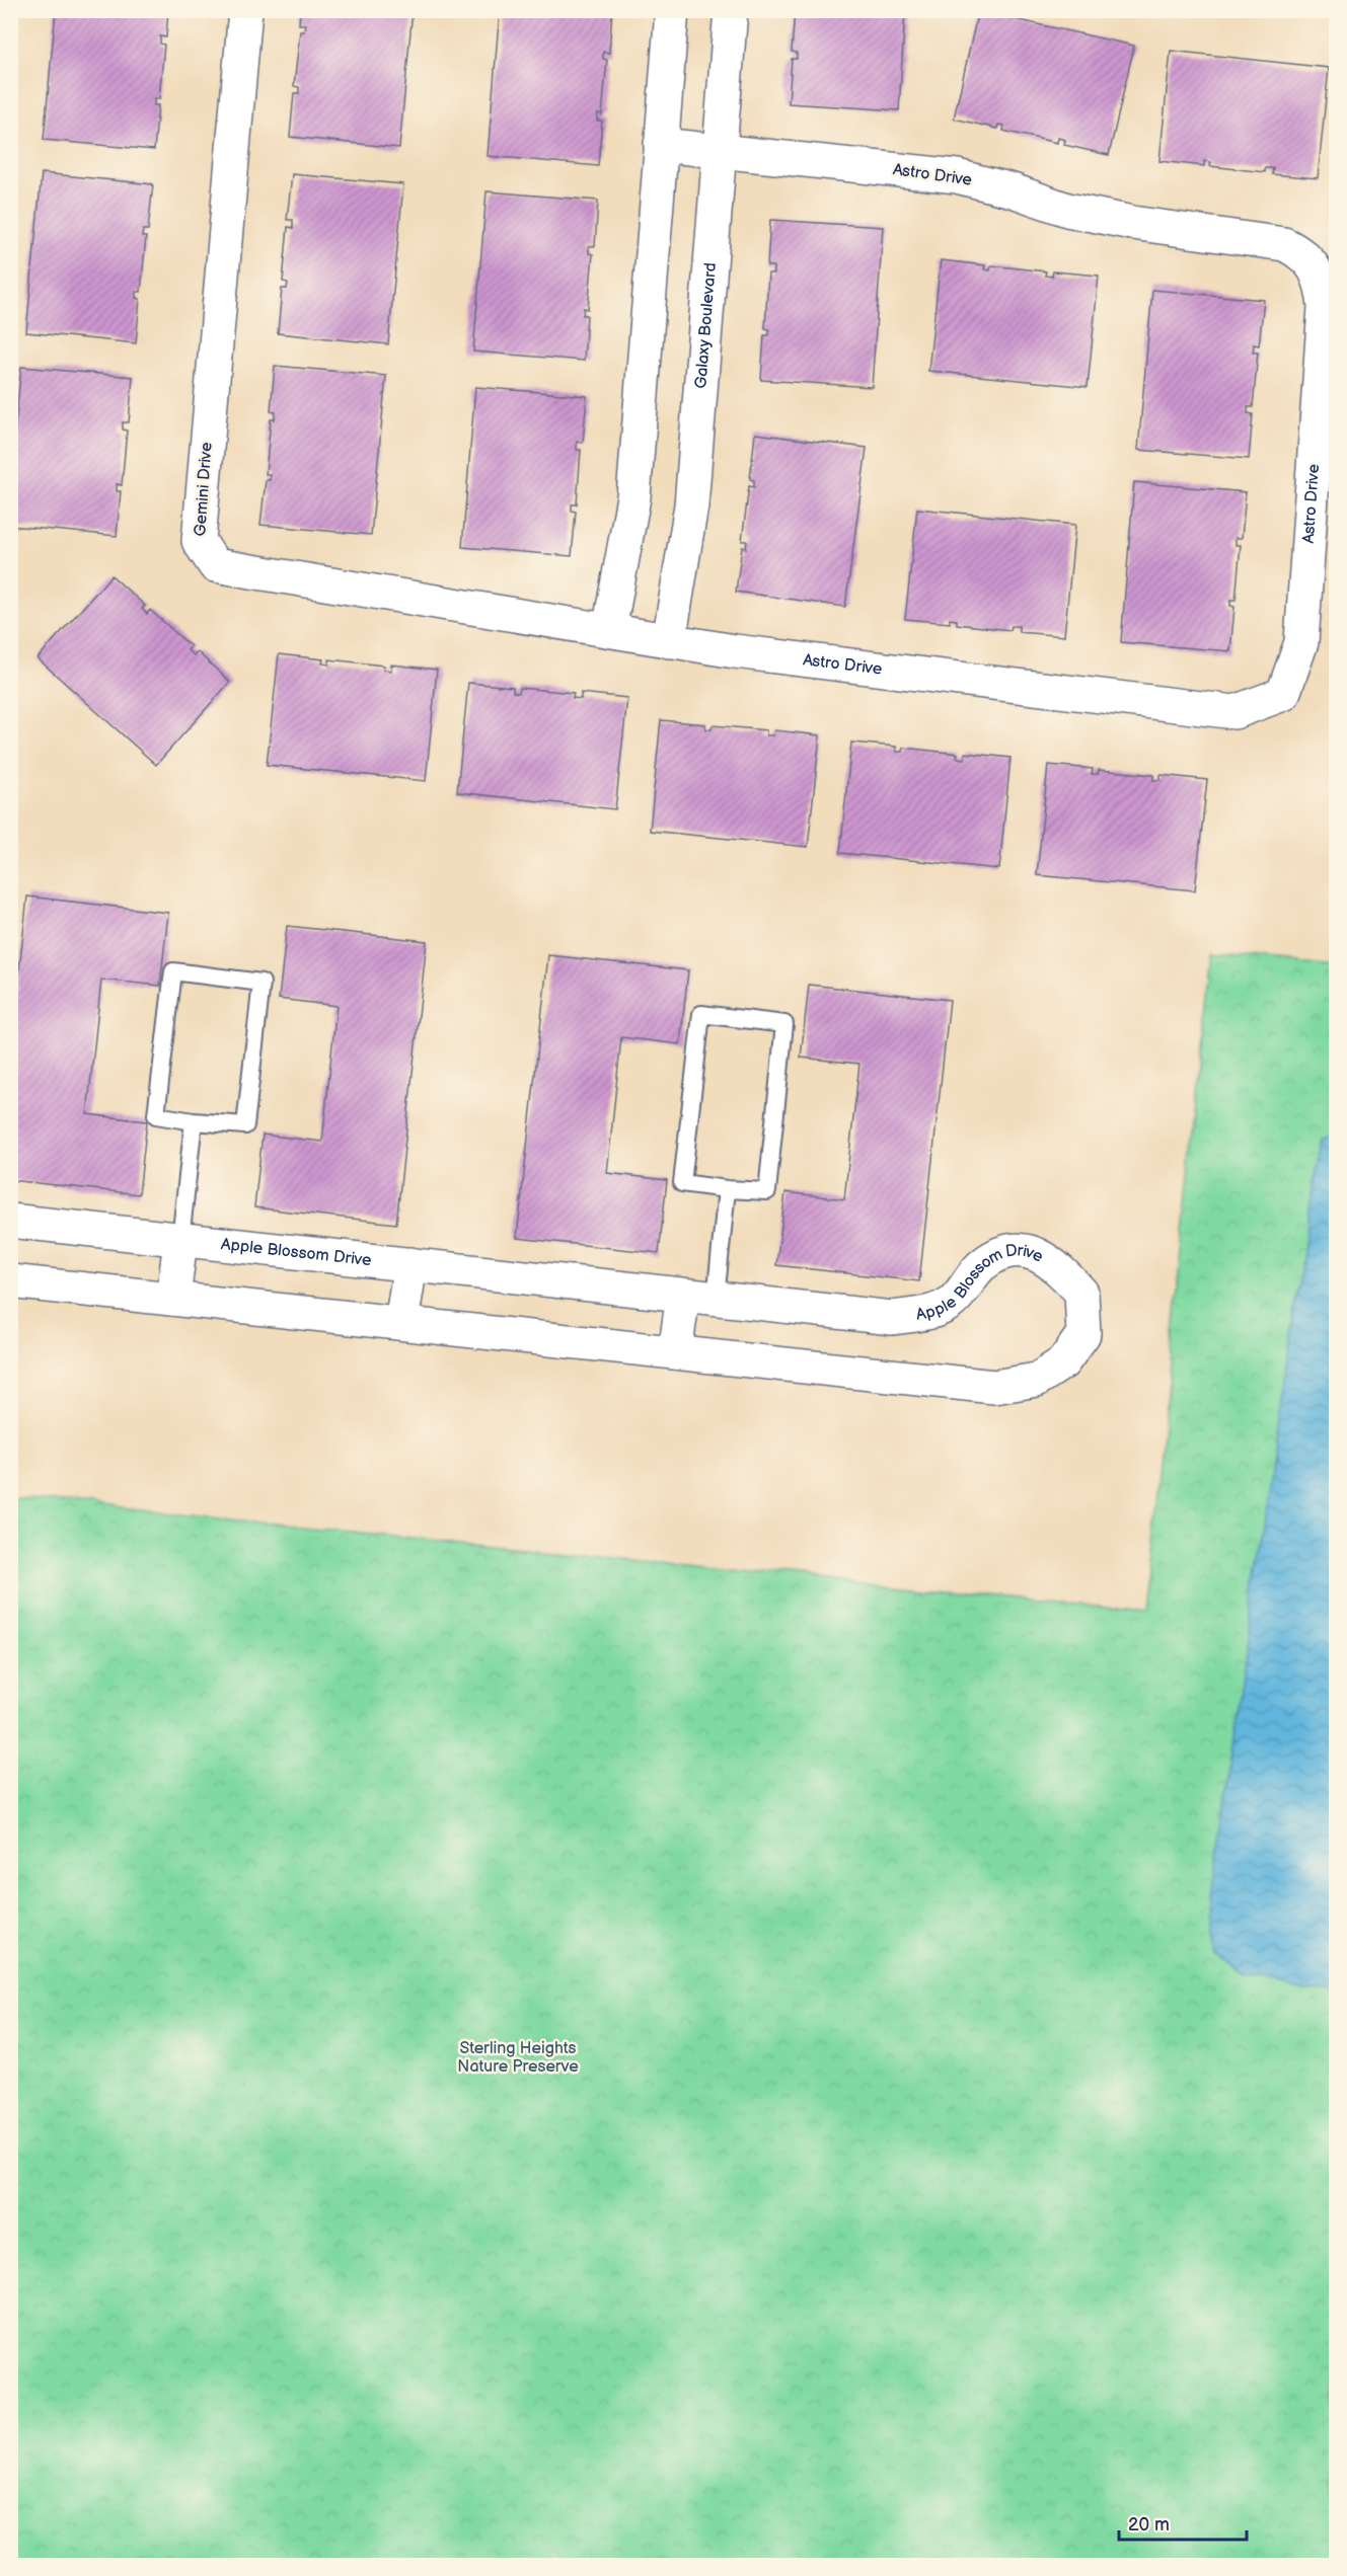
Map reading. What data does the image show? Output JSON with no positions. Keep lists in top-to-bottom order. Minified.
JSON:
{"streets":{"street":["Astro Drive","Galaxy Boulevard","Gemini Drive","Apple Blossom Drive"]},"crossings":[["Astro Drive","Galaxy Boulevard"],["Astro Drive","Gemini Drive"]],"parks":["Sterling Heights Nature Preserve"],"scale_bar":"20 m"}
